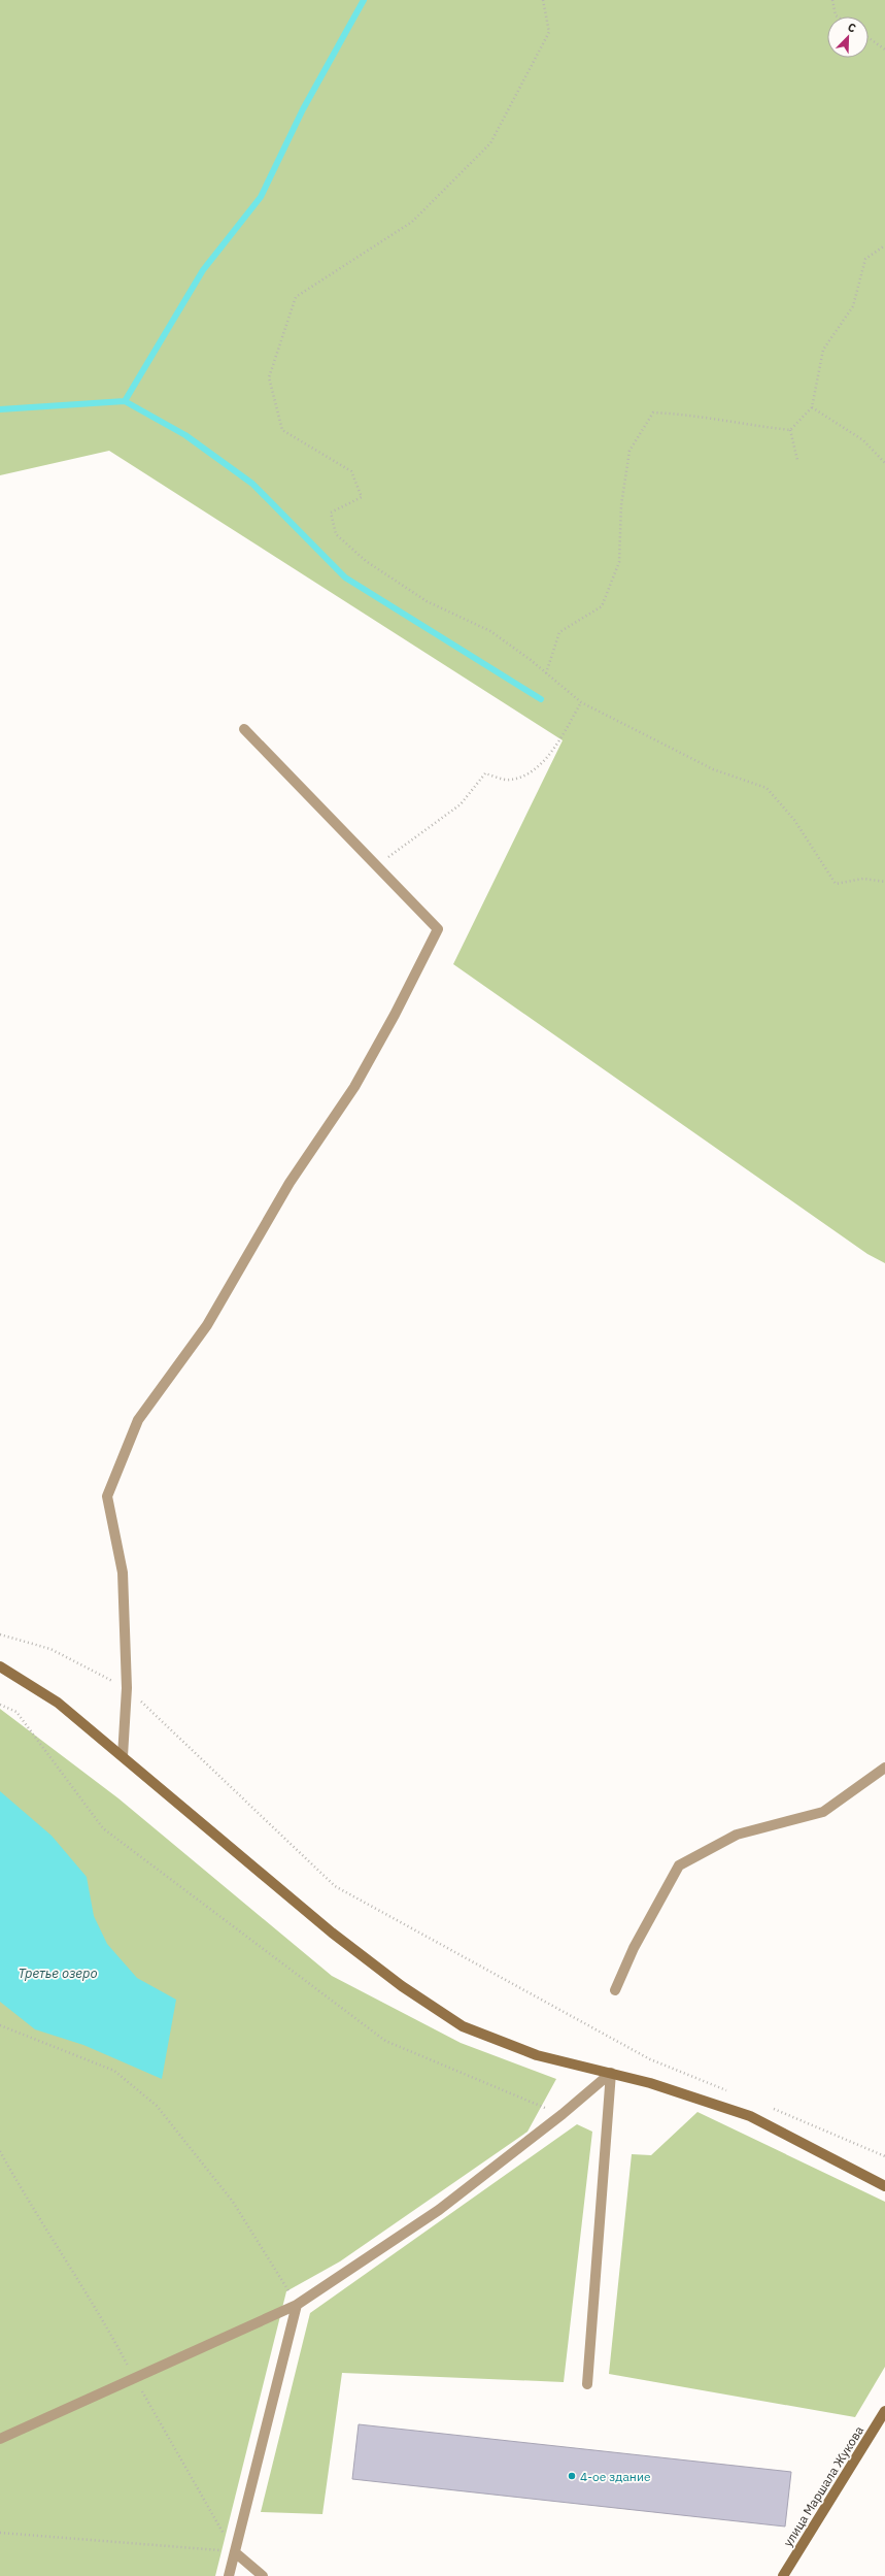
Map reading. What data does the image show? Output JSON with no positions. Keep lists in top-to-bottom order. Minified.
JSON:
{"streets":{"street":["улица Маршала Жукова"]},"water":["Третье озеро"],"places":["4-ое здание"],"north":"top right"}
